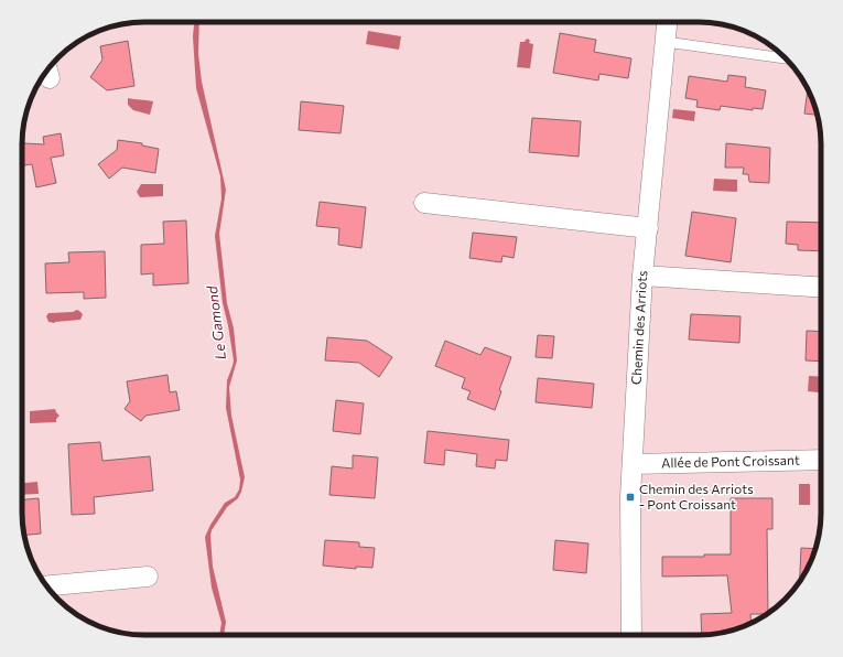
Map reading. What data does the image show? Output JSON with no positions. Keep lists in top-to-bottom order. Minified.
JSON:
{"streets":{"street":["Chemin des Arriots","Allée de Pont Croissant"]},"crossings":[["Chemin des Arriots","Allée de Pont Croissant"]],"water":["Le Gamond"],"places":{"transit":["Chemin des Arriots - Pont Croissant"]}}
